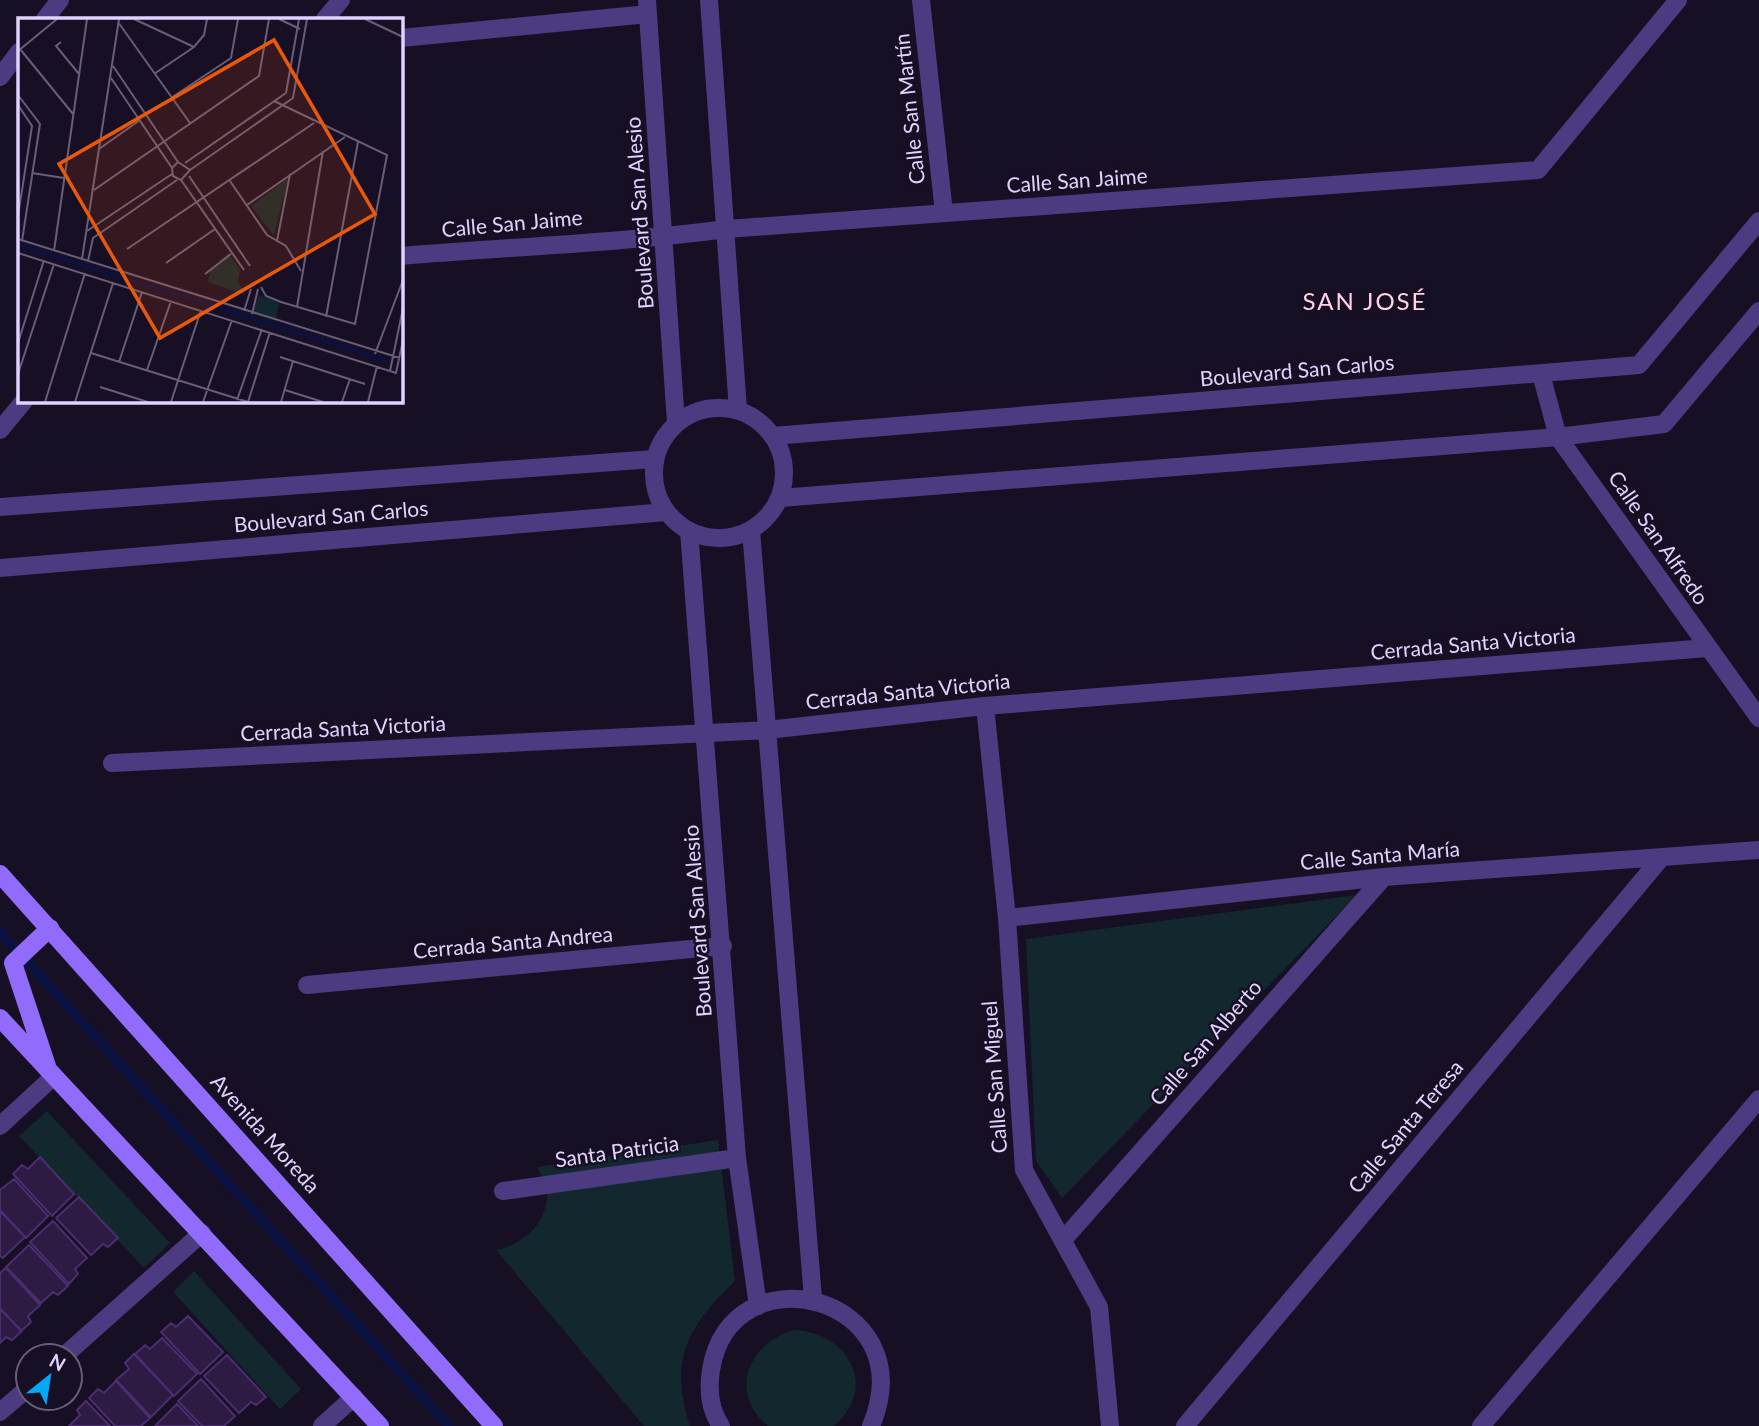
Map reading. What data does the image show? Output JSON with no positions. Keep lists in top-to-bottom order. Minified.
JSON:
{"streets":{"main road":["Avenida Moreda"],"street":["Calle San Martín","Calle San Jaime","Boulevard San Alesio","Boulevard San Carlos","Calle San Alfredo","Cerrada Santa Victoria","Calle Santa María","Cerrada Santa Andrea","Calle San Alberto","Calle San Miguel","Calle Santa Teresa","Santa Patricia"]},"crossings":[["Calle San Martín","Calle San Jaime"],["Calle San Jaime","Boulevard San Alesio"],["Boulevard San Alesio","Boulevard San Carlos"],["Boulevard San Alesio","Cerrada Santa Victoria"],["Boulevard San Alesio","Cerrada Santa Andrea"],["Boulevard San Alesio","Santa Patricia"],["Boulevard San Carlos","Calle San Alfredo"],["Calle San Alfredo","Cerrada Santa Victoria"],["Cerrada Santa Victoria","Calle San Miguel"],["Calle Santa María","Calle San Alberto"],["Calle Santa María","Calle San Miguel"],["Calle Santa María","Calle Santa Teresa"],["Calle San Alberto","Calle San Miguel"]],"districts":["SAN JOSÉ"],"north":"top right"}
